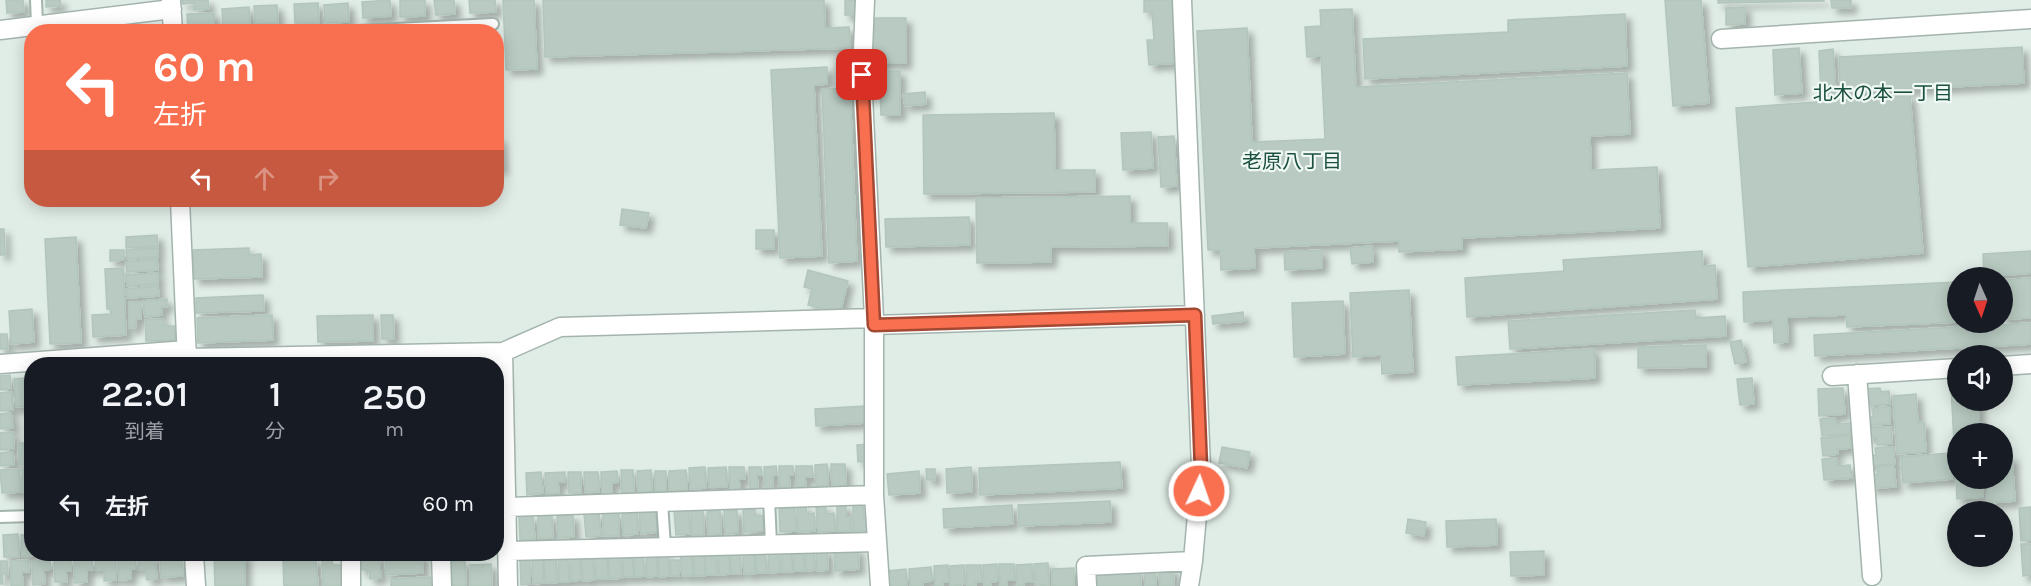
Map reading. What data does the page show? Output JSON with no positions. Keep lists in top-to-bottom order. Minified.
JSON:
{"districts":["北木の本一丁目","老原八丁目"],"north":"bottom","page":{"turn":["60 m","左折"],"map_buttons":["+","−"],"eta":["22:01","到着","1","分","250","m"],"list":[{"name":"左折","value":"60 m"}]}}
